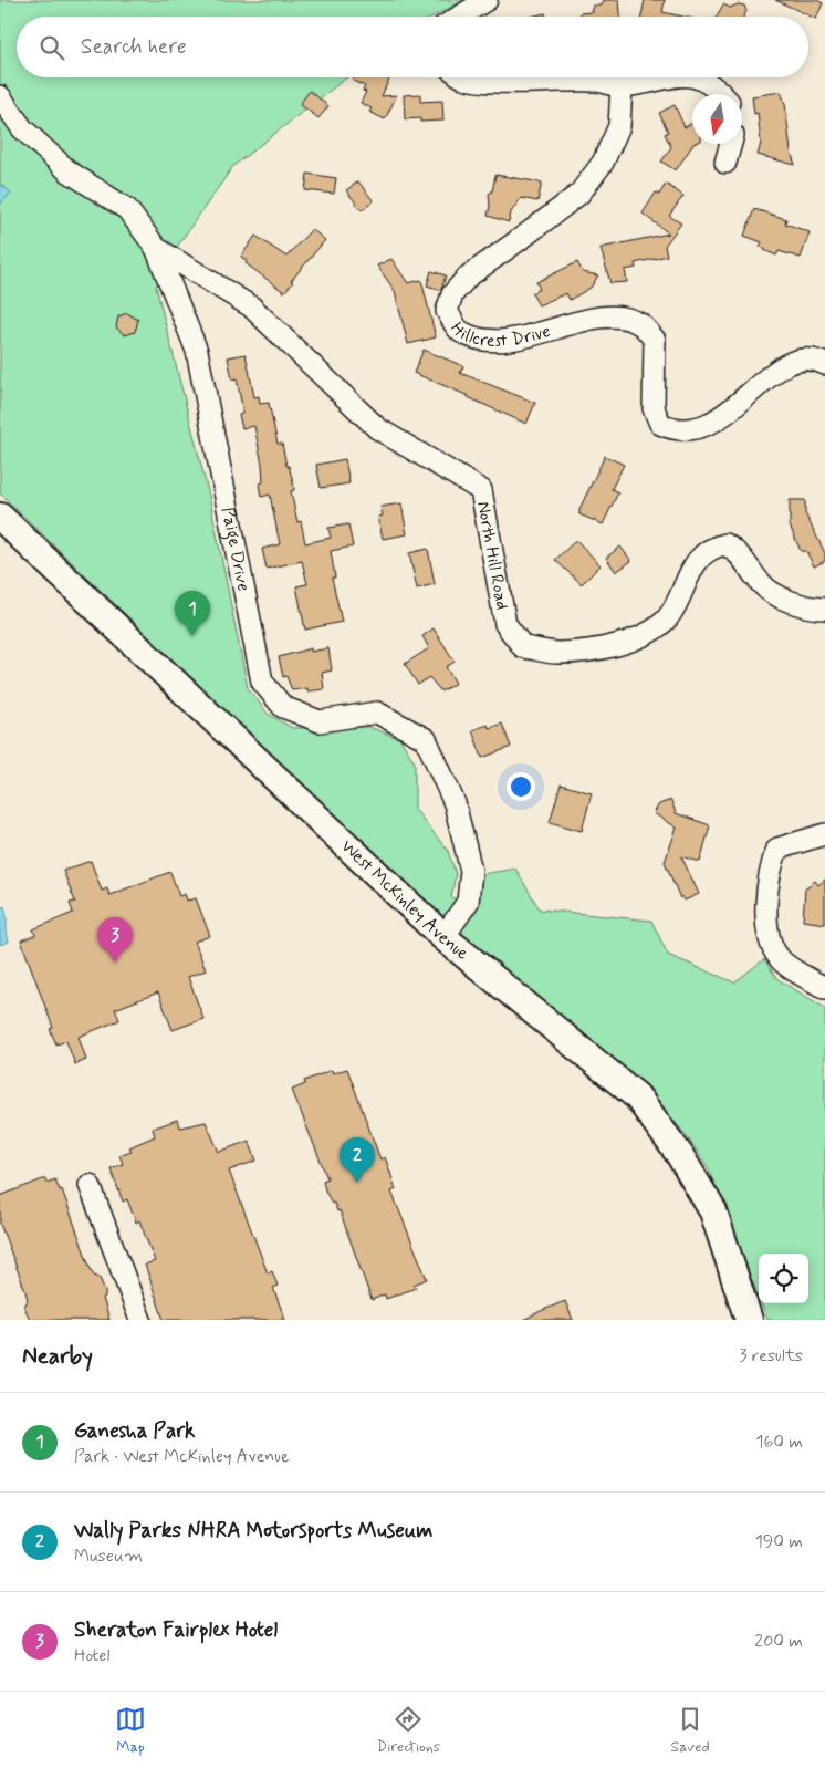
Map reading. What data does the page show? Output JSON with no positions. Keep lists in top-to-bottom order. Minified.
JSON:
{"streets":{"main road":["West McKinley Avenue"],"street":["Hillcrest Drive","Paige Drive","North Hill Road"]},"crossings":[["Paige Drive","North Hill Road"],["Paige Drive","West McKinley Avenue"]],"north":"bottom","page":{"search":"Search here","pins":["1","3","2"],"heading":["Nearby","3 results"],"list":[{"mark":"1","name":"Ganesha Park","note":"Park · West McKinley Avenue","value":"160 m"},{"mark":"2","name":"Wally Parks NHRA Motorsports Museum","note":"Museum","value":"190 m"},{"mark":"3","name":"Sheraton Fairplex Hotel","note":"Hotel","value":"200 m"}],"nav":["Map","Directions","Saved"]}}
